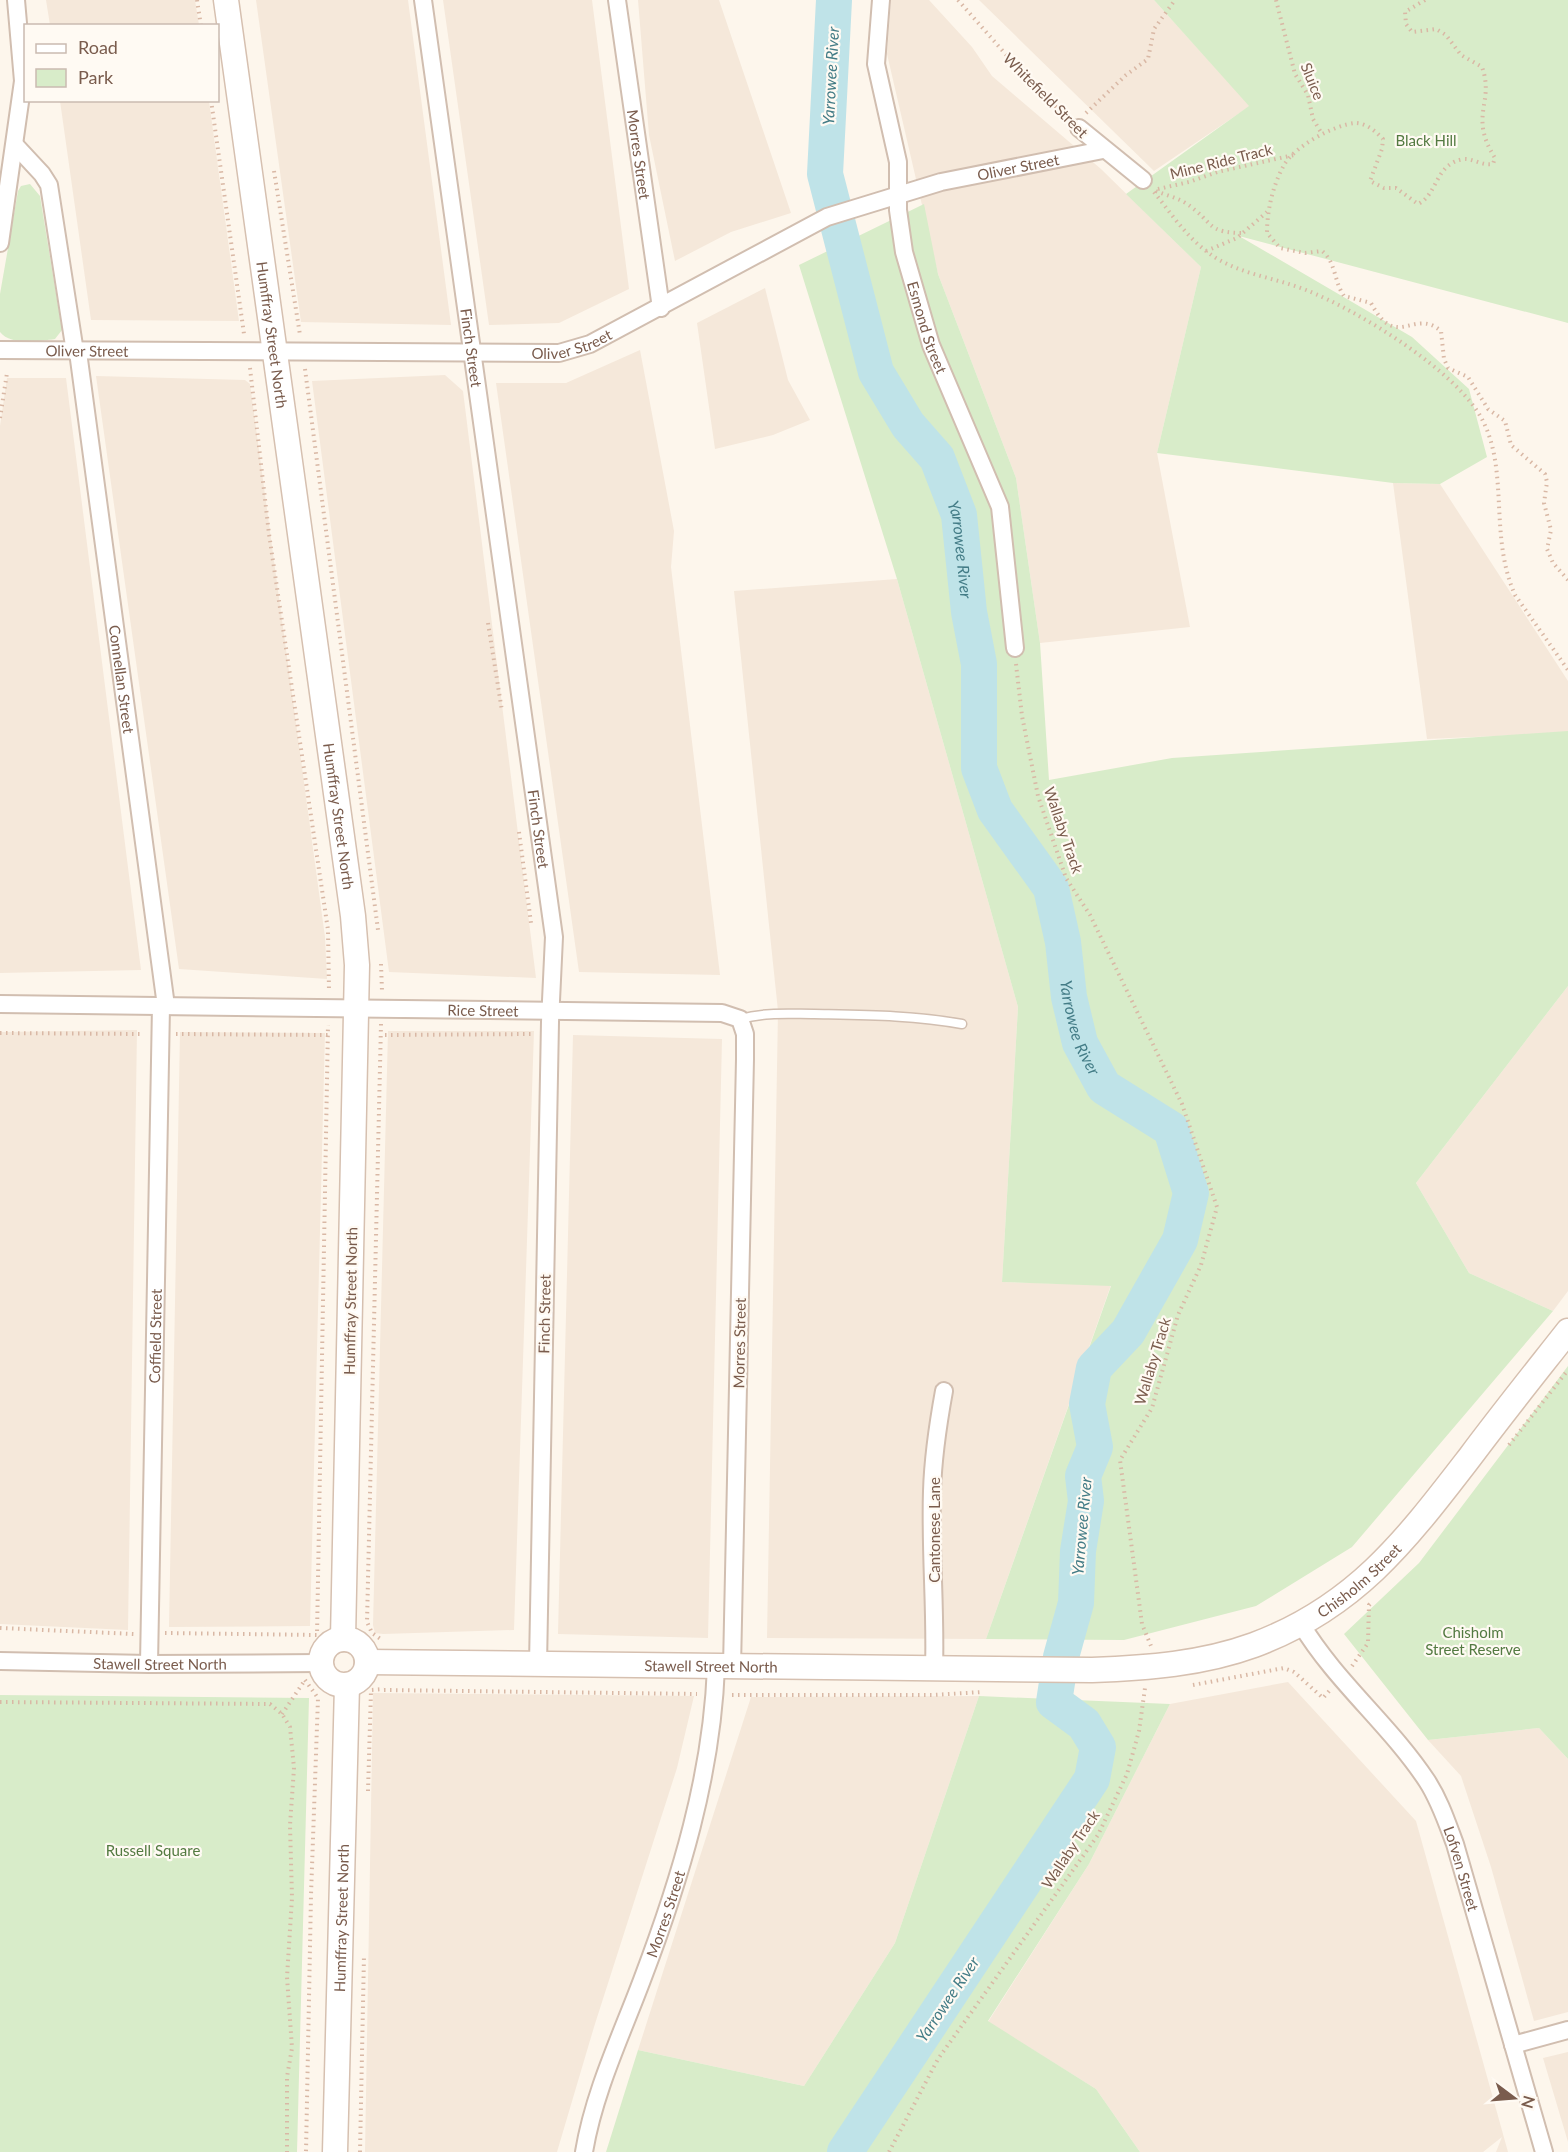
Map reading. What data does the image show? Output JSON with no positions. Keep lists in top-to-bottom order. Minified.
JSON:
{"streets":{"street":["Whitefield Street","Morres Street","Oliver Street","Esmond Street","Humffray Street North","Finch Street","Connellan Street","Rice Street","Coffield Street","Cantonese Lane","Chisholm Street","Stawell Street North","Lofven Street"],"path":["Sluice","Mine Ride Track","Wallaby Track"]},"crossings":[["Sluice","Mine Ride Track"],["Whitefield Street","Mine Ride Track"],["Whitefield Street","Oliver Street"],["Morres Street","Oliver Street"],["Morres Street","Rice Street"],["Morres Street","Stawell Street North"],["Oliver Street","Esmond Street"],["Oliver Street","Humffray Street North"],["Oliver Street","Finch Street"],["Oliver Street","Connellan Street"],["Esmond Street","Wallaby Track"],["Humffray Street North","Rice Street"],["Finch Street","Rice Street"],["Finch Street","Stawell Street North"],["Connellan Street","Rice Street"],["Connellan Street","Coffield Street"],["Wallaby Track","Chisholm Street"],["Rice Street","Coffield Street"],["Coffield Street","Stawell Street North"],["Cantonese Lane","Stawell Street North"],["Chisholm Street","Stawell Street North"],["Chisholm Street","Lofven Street"]],"water":["Yarrowee River"],"parks":["Black Hill","Chisholm Street Reserve","Russell Square"],"legend":["Road","Park"],"north":"right"}
